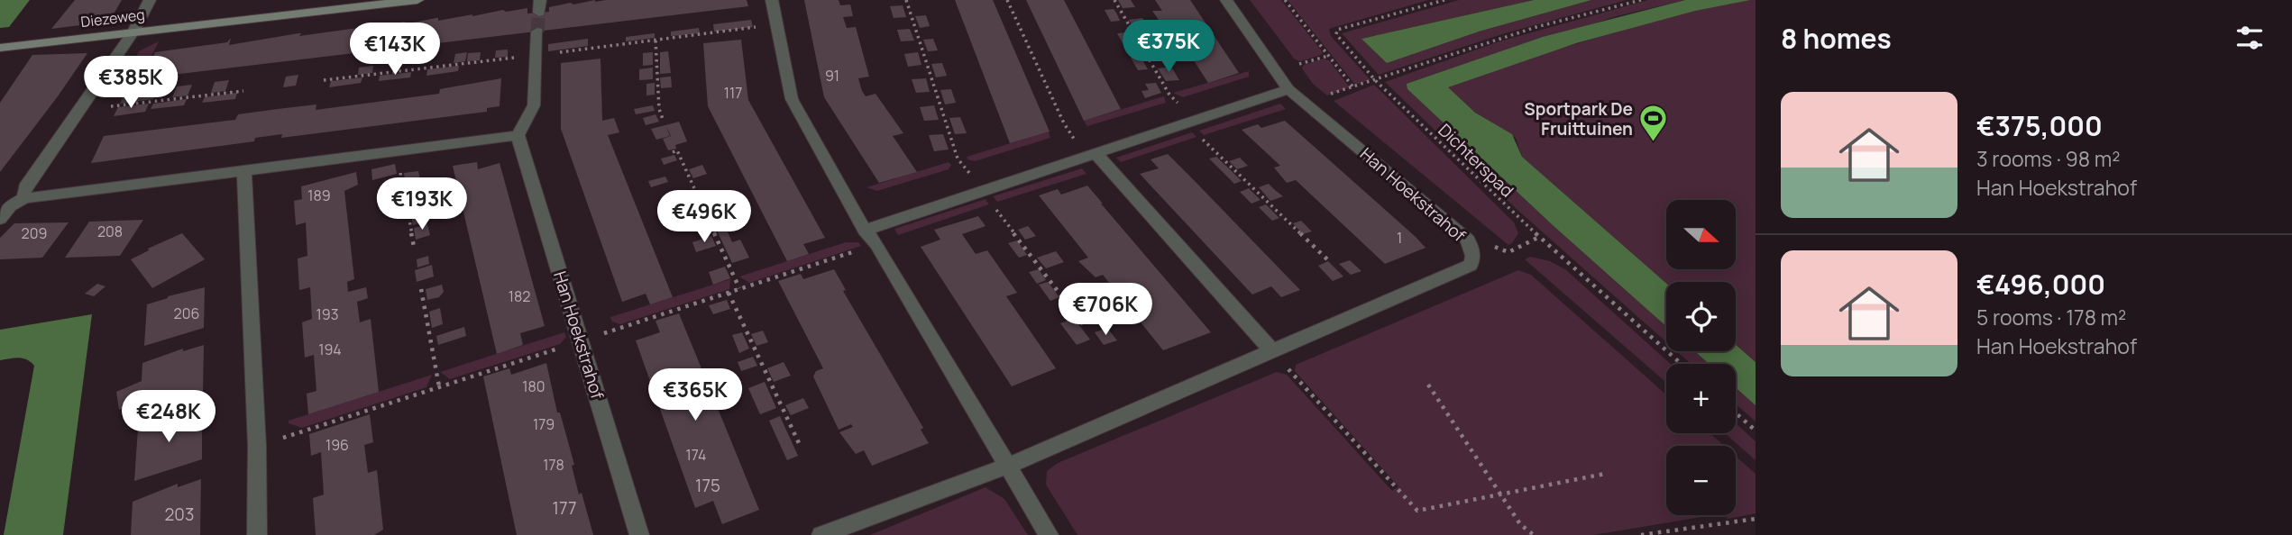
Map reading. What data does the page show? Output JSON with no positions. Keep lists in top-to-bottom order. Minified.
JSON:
{"streets":{"street":["Diezeweg","Han Hoekstrahof"],"path":["Dichterspad"]},"places":{"sports":["Sportpark De Fruittuinen"]},"house_numbers":["91","117","189","208","209","1","182","206","193","194","180","179","196","174","178","175","177","203"],"north":"right","page":{"heading":"8 homes","price":["€375K","€143K","€385K","€193K","€496K","€706K","€365K","€248K"],"list":[{"name":"€375,000","note":"3 rooms · 98 m² · Han Hoekstrahof"},{"name":"€496,000","note":"5 rooms · 178 m² · Han Hoekstrahof"}],"map_buttons":["+","−"]}}
